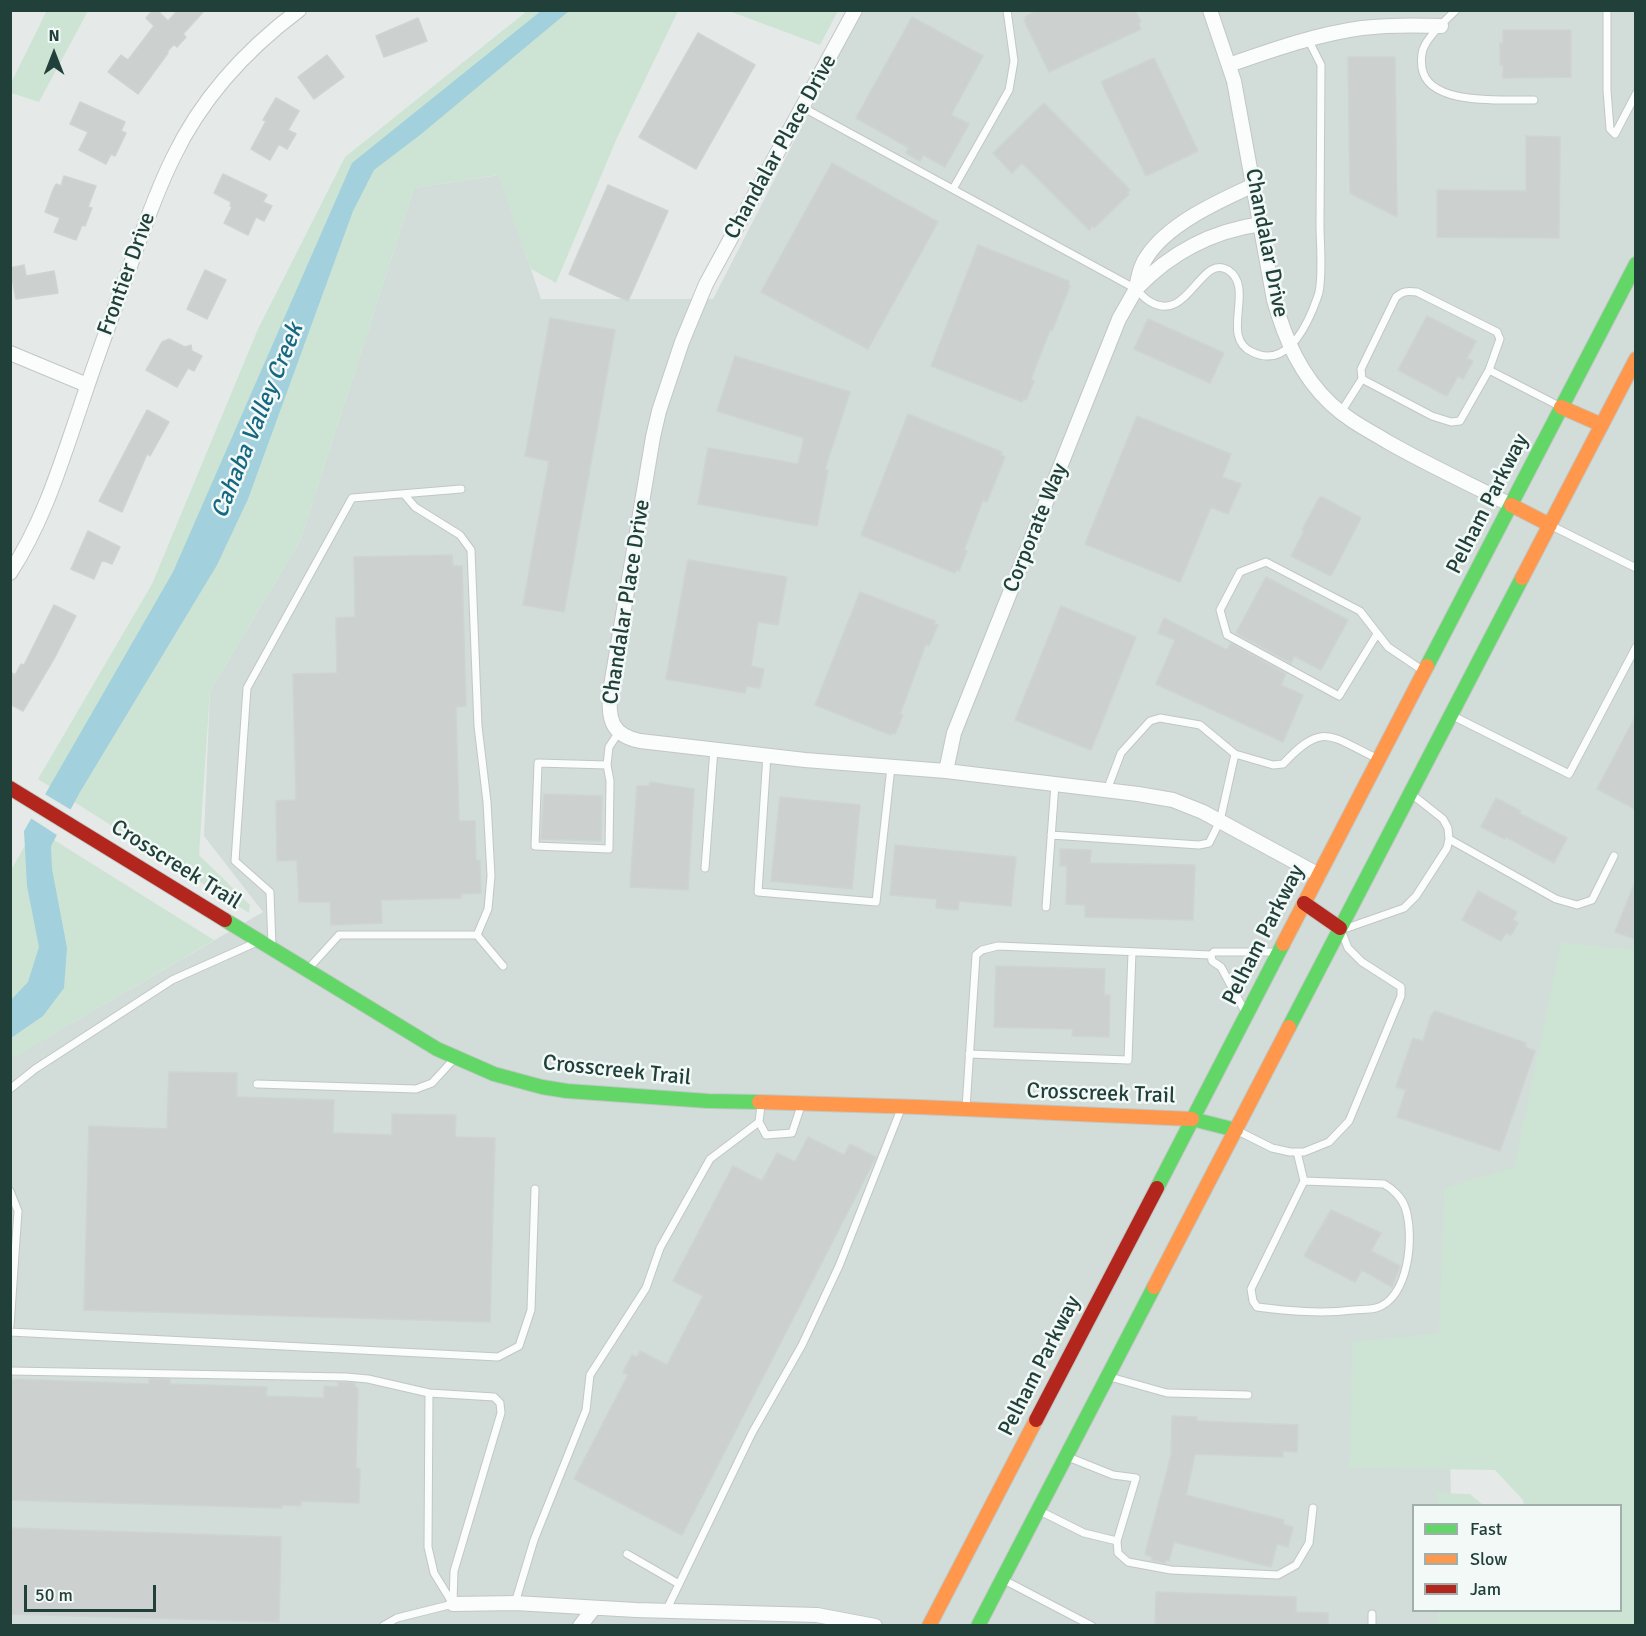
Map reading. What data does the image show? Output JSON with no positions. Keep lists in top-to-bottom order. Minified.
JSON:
{"streets":{"main road":["Pelham Parkway","Crosscreek Trail"],"street":["Chandalar Place Drive","Chandalar Drive","Frontier Drive","Corporate Way"]},"crossings":[["Chandalar Place Drive","Pelham Parkway"],["Chandalar Place Drive","Corporate Way"],["Chandalar Drive","Pelham Parkway"],["Chandalar Drive","Corporate Way"],["Pelham Parkway","Crosscreek Trail"]],"water":["Cahaba Valley Creek"],"legend":["Fast","Slow","Jam"],"scale_bar":"50 m","north":"top"}
